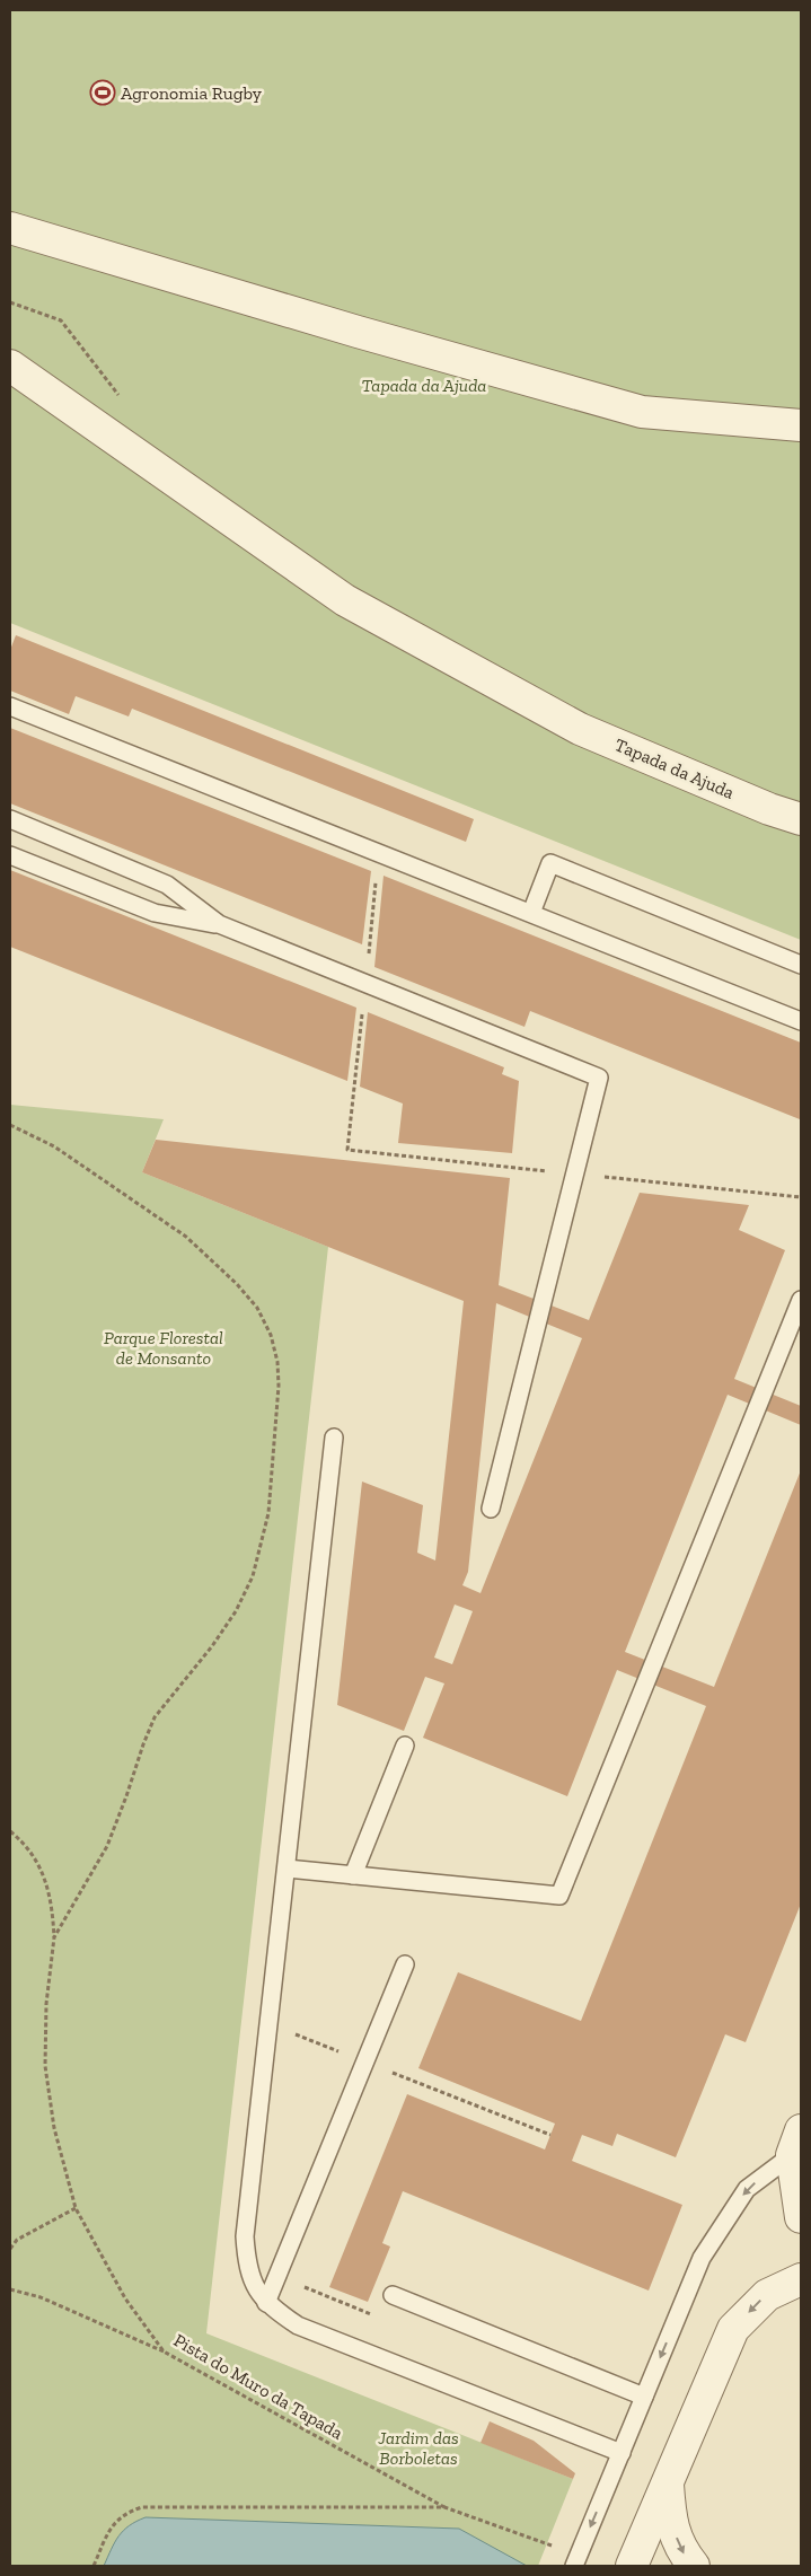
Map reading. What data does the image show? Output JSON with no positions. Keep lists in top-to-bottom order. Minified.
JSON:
{"streets":{"street":["Tapada da Ajuda"],"path":["Pista do Muro da Tapada"]},"parks":["Tapada da Ajuda","Parque Florestal de Monsanto","Jardim das Borboletas"],"places":{"sports":["Agronomia Rugby"]}}
